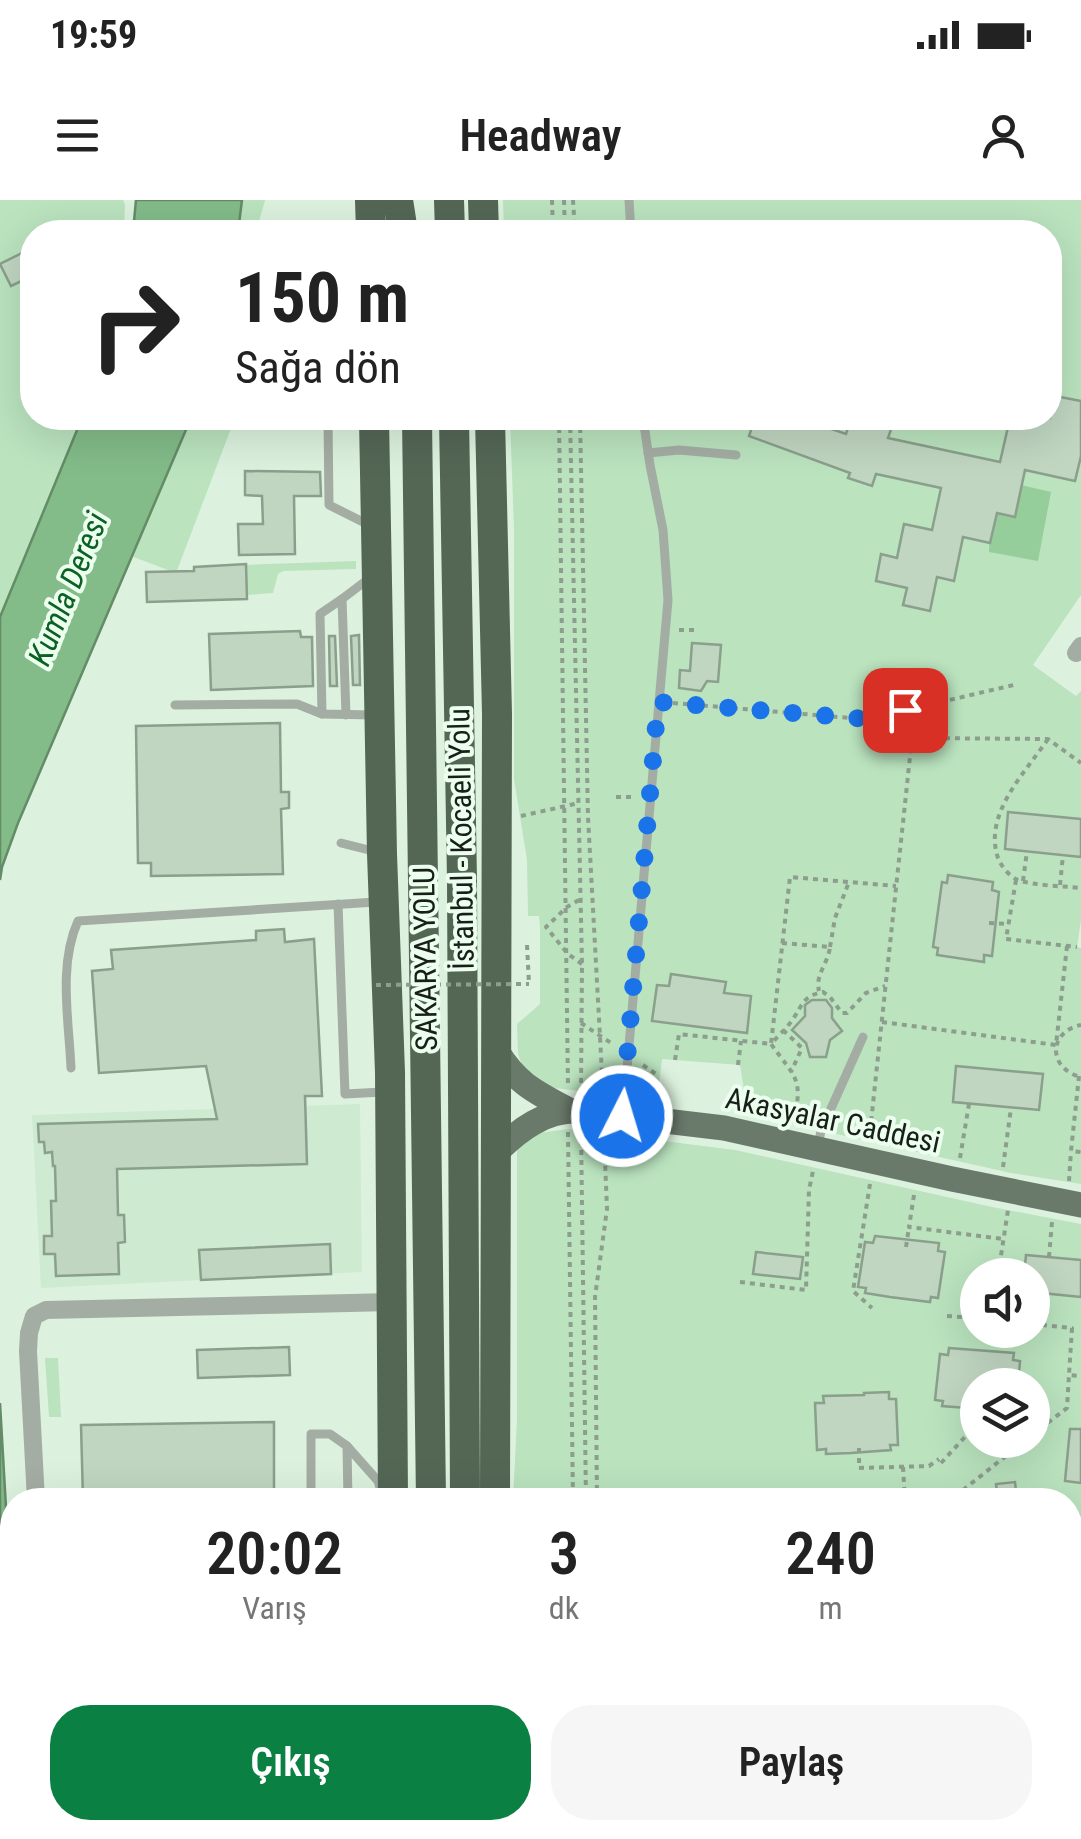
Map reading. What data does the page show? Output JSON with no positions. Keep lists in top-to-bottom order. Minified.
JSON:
{"streets":{"highway":["İstanbul - Kocaeli Yolu","SAKARYA YOLU"],"main road":["Akasyalar Caddesi"]},"water":["Kumla Deresi"],"page":{"status":"19:59","header":"Headway","turn":["150 m","Sağa dön"],"eta":["20:02","Varış","3","dk","240","m"],"buttons":["Çıkış","Paylaş"]}}
